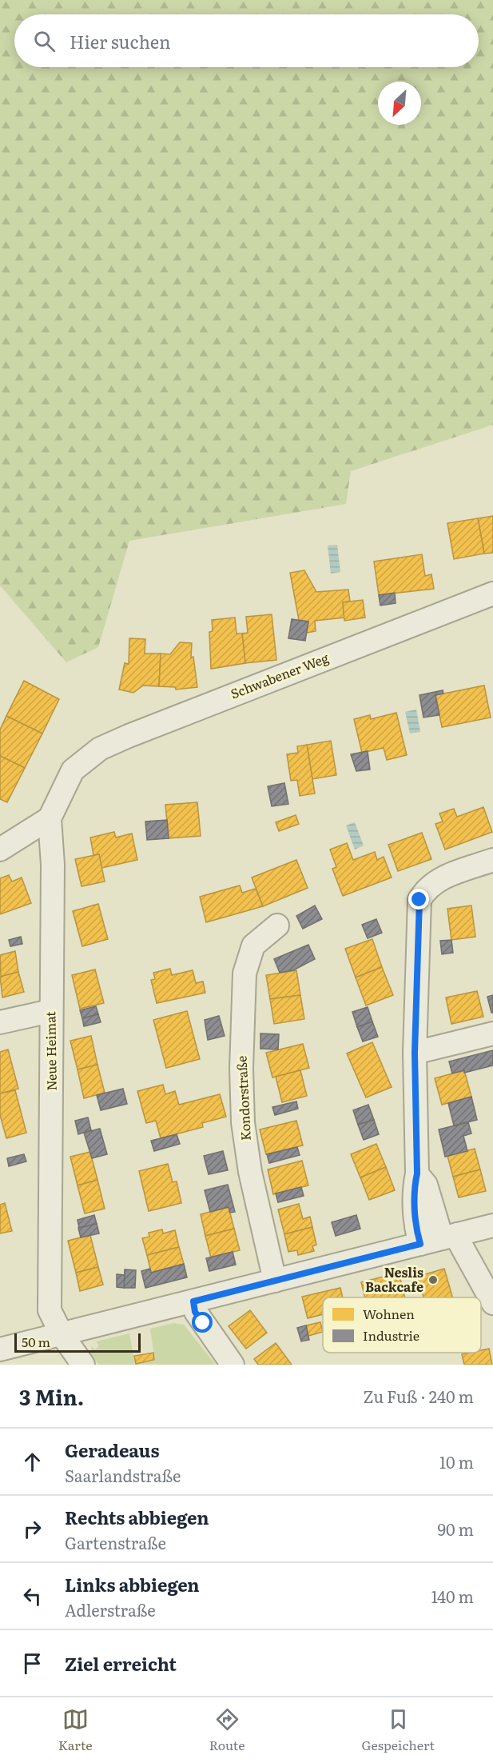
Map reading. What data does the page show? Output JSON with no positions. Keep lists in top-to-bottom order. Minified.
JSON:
{"streets":{"street":["Schwabener Weg","Neue Heimat","Kondorstraße"]},"crossings":[["Schwabener Weg","Neue Heimat"]],"places":["Neslis Backcafe"],"legend":["Wohnen","Industrie"],"scale_bar":"50 m","north":"bottom left","page":{"search":"Hier suchen","scale":"50 m","heading":["3 Min.","Zu Fuß · 240 m"],"list":[["Geradeaus","Saarlandstraße","10 m"],["Rechts abbiegen","Gartenstraße","90 m"],["Links abbiegen","Adlerstraße","140 m"],"Ziel erreicht"],"nav":["Karte","Route","Gespeichert"]}}
